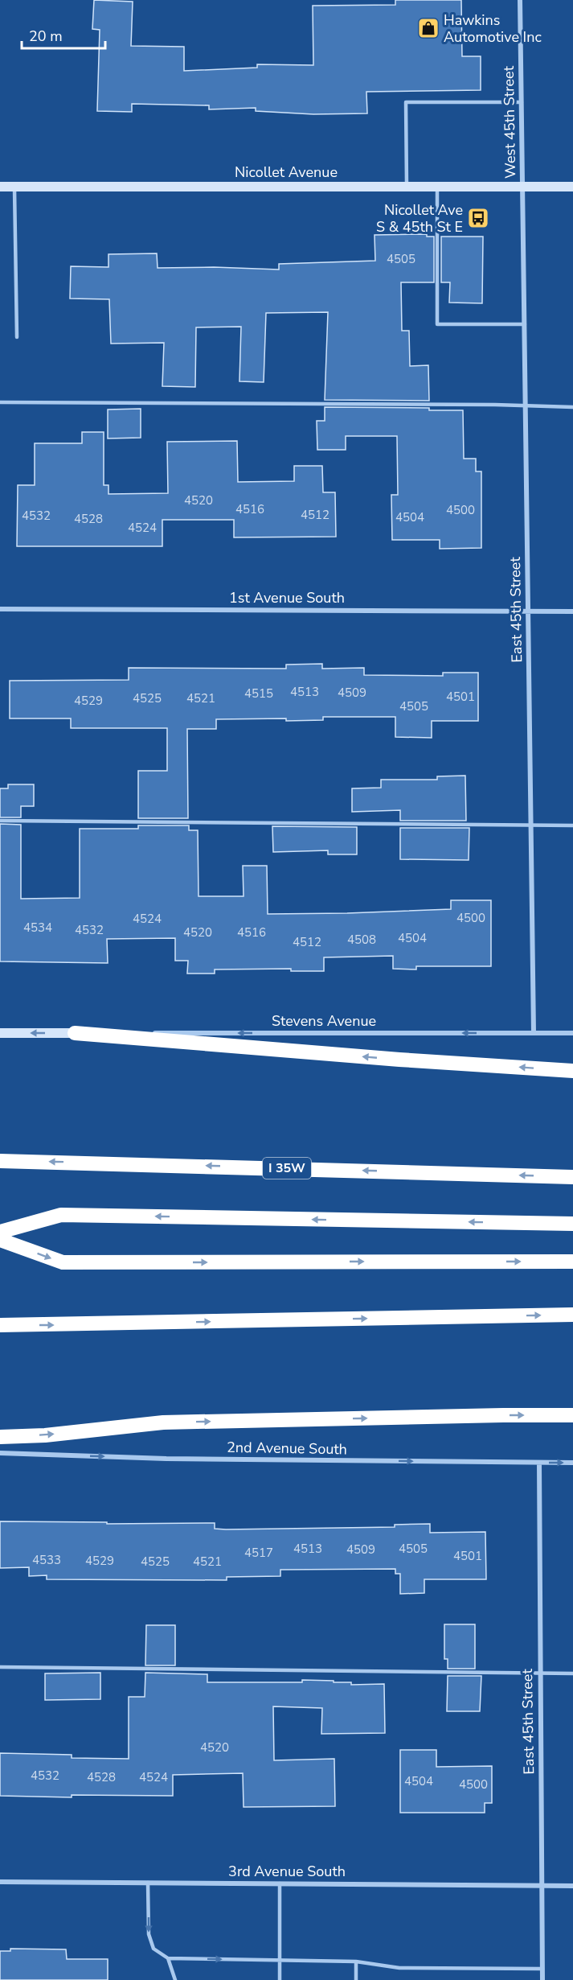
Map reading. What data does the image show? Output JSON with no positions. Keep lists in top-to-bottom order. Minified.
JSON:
{"streets":{"highway":["I 35W"],"main road":["Nicollet Avenue"],"street":["West 45th Street","1st Avenue South","East 45th Street","Stevens Avenue","2nd Avenue South","3rd Avenue South"]},"crossings":[["West 45th Street","Nicollet Avenue"],["West 45th Street","East 45th Street"],["Nicollet Avenue","East 45th Street"],["1st Avenue South","East 45th Street"],["East 45th Street","Stevens Avenue"],["East 45th Street","2nd Avenue South"],["East 45th Street","3rd Avenue South"]],"one_way":["Stevens Avenue","2nd Avenue South"],"places":{"shop":["Hawkins Automotive Inc"],"bus stop":["Nicollet Ave S & 45th St E"]},"house_numbers":["4505","4520","4516","4500","4512","4532","4504","4528","4524","4513","4509","4515","4501","4525","4521","4529","4505","4500","4524","4534","4532","4520","4516","4504","4508","4512","4513","4505","4509","4517","4501","4533","4529","4525","4521","4520","4532","4528","4524","4504","4500"],"scale_bar":"20 m"}
